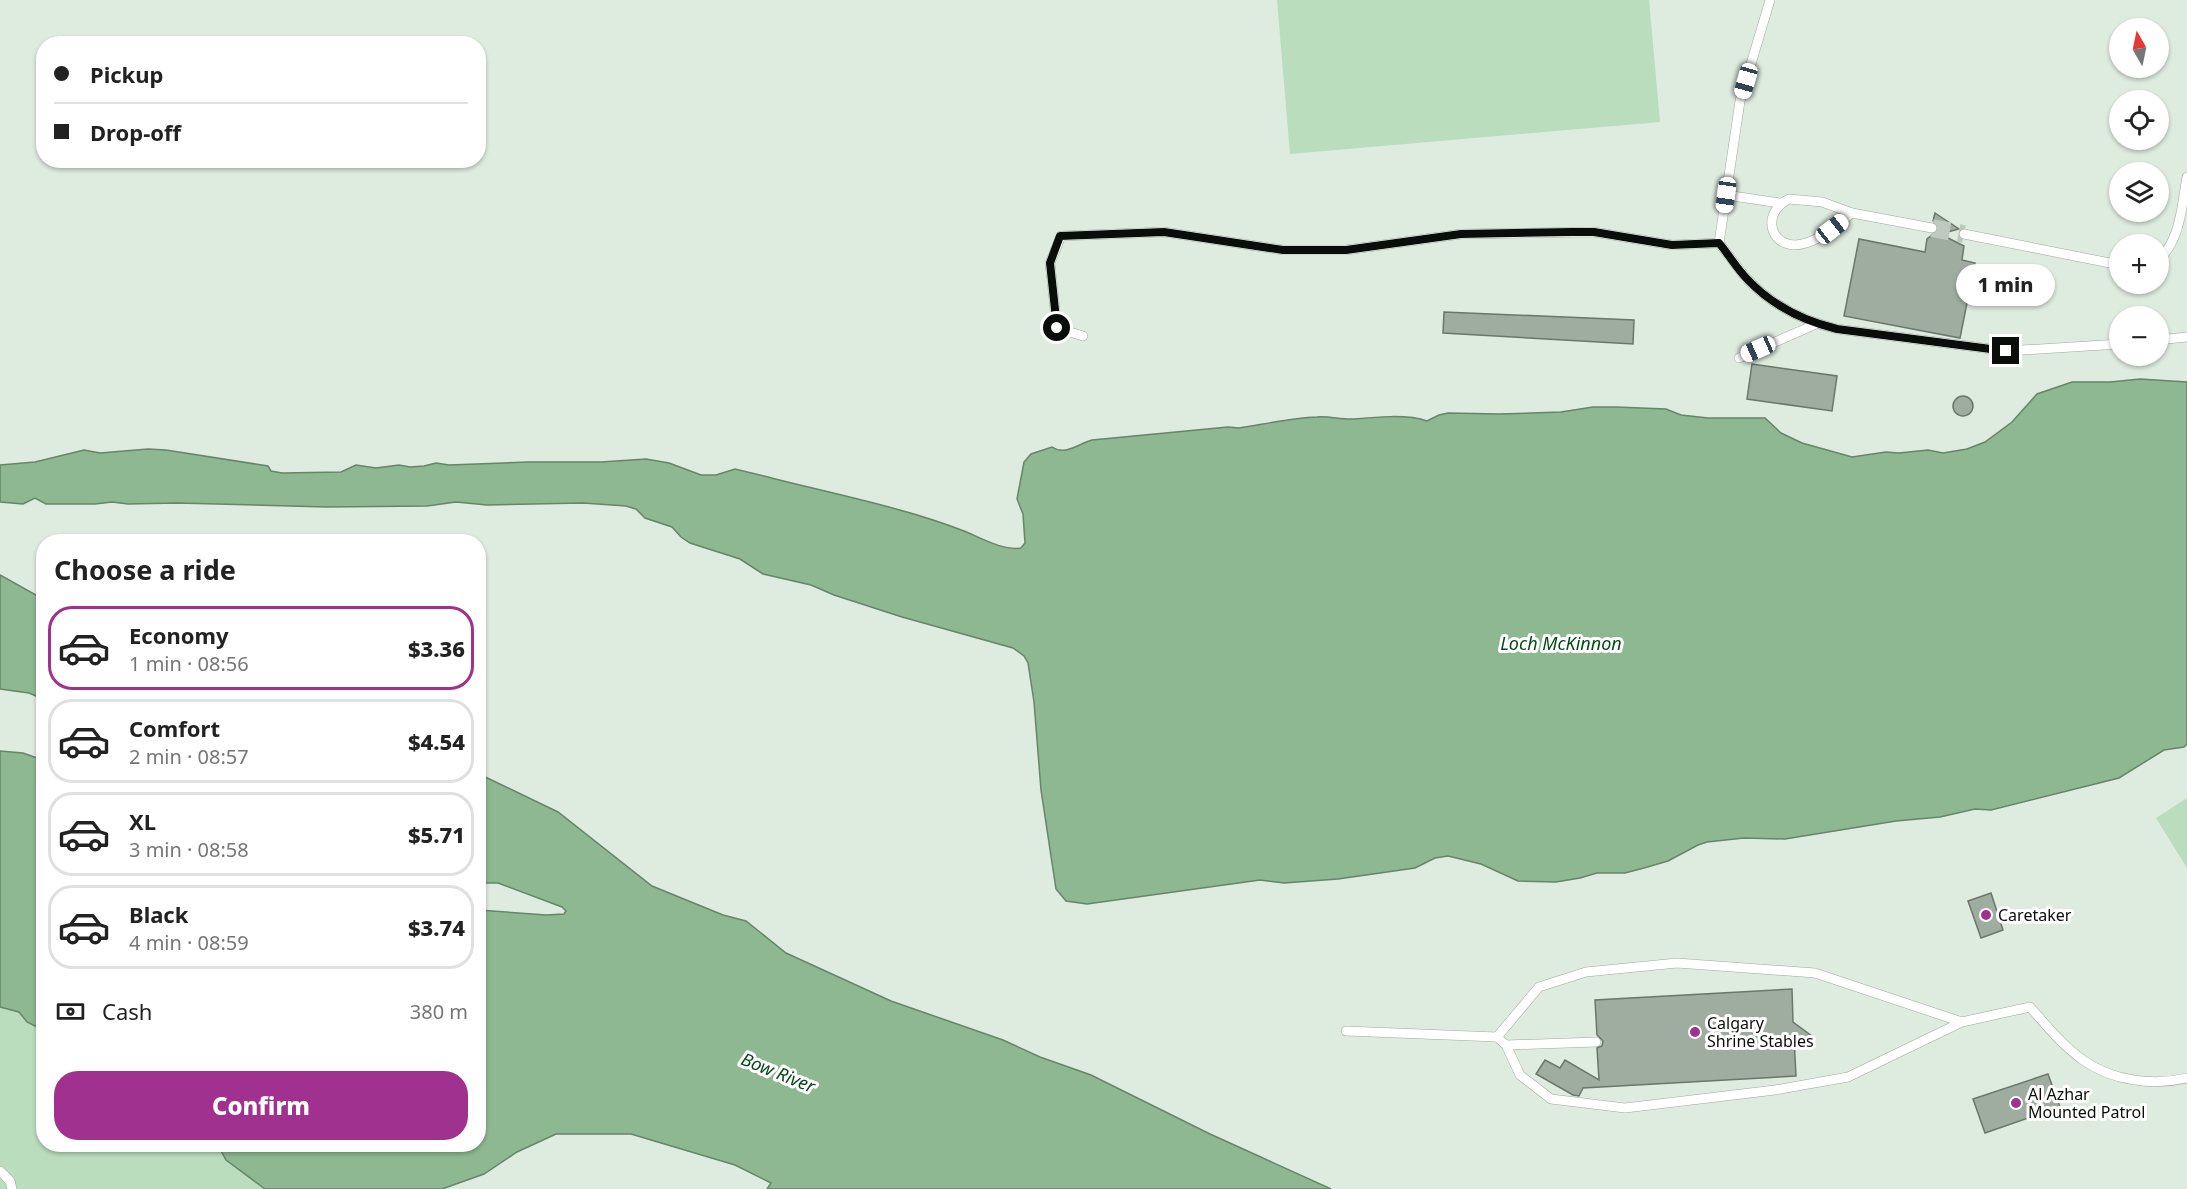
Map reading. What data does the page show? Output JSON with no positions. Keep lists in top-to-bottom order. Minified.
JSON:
{"water":["Loch McKinnon","Bow River"],"places":["Caretaker","Calgary Shrine Stables","Al Azhar Mounted Patrol"],"north":"top","page":{"map_buttons":["+","−"],"banner":["Pickup","Drop-off"],"bubble":"1 min","heading":"Choose a ride","list":[{"name":"Economy","note":"1 min · 08:56","value":"$3.36"},{"name":"Comfort","note":"2 min · 08:57","value":"$4.54"},{"name":"XL","note":"3 min · 08:58","value":"$5.71"},{"name":"Black","note":"4 min · 08:59","value":"$3.74"}],"pay":["Cash","380 m"],"buttons":"Confirm"}}
